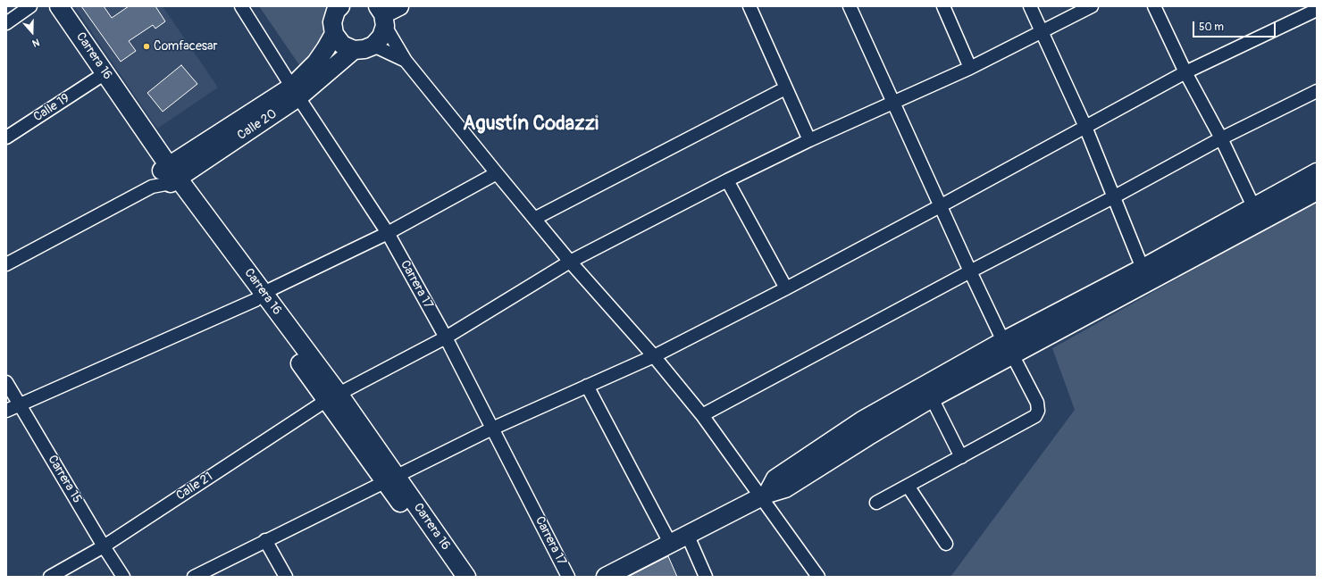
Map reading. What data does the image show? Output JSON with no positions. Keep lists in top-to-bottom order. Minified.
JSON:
{"streets":{"street":["Carrera 16","Calle 19","Calle 20","Carrera 17","Carrera 15","Calle 21"]},"crossings":[["Carrera 16","Calle 19"],["Carrera 16","Calle 20"],["Carrera 16","Calle 21"],["Calle 20","Carrera 17"],["Carrera 17","Calle 21"],["Carrera 15","Calle 21"]],"districts":["Agustín Codazzi"],"places":["Comfacesar"],"scale_bar":"50 m","north":"bottom"}
